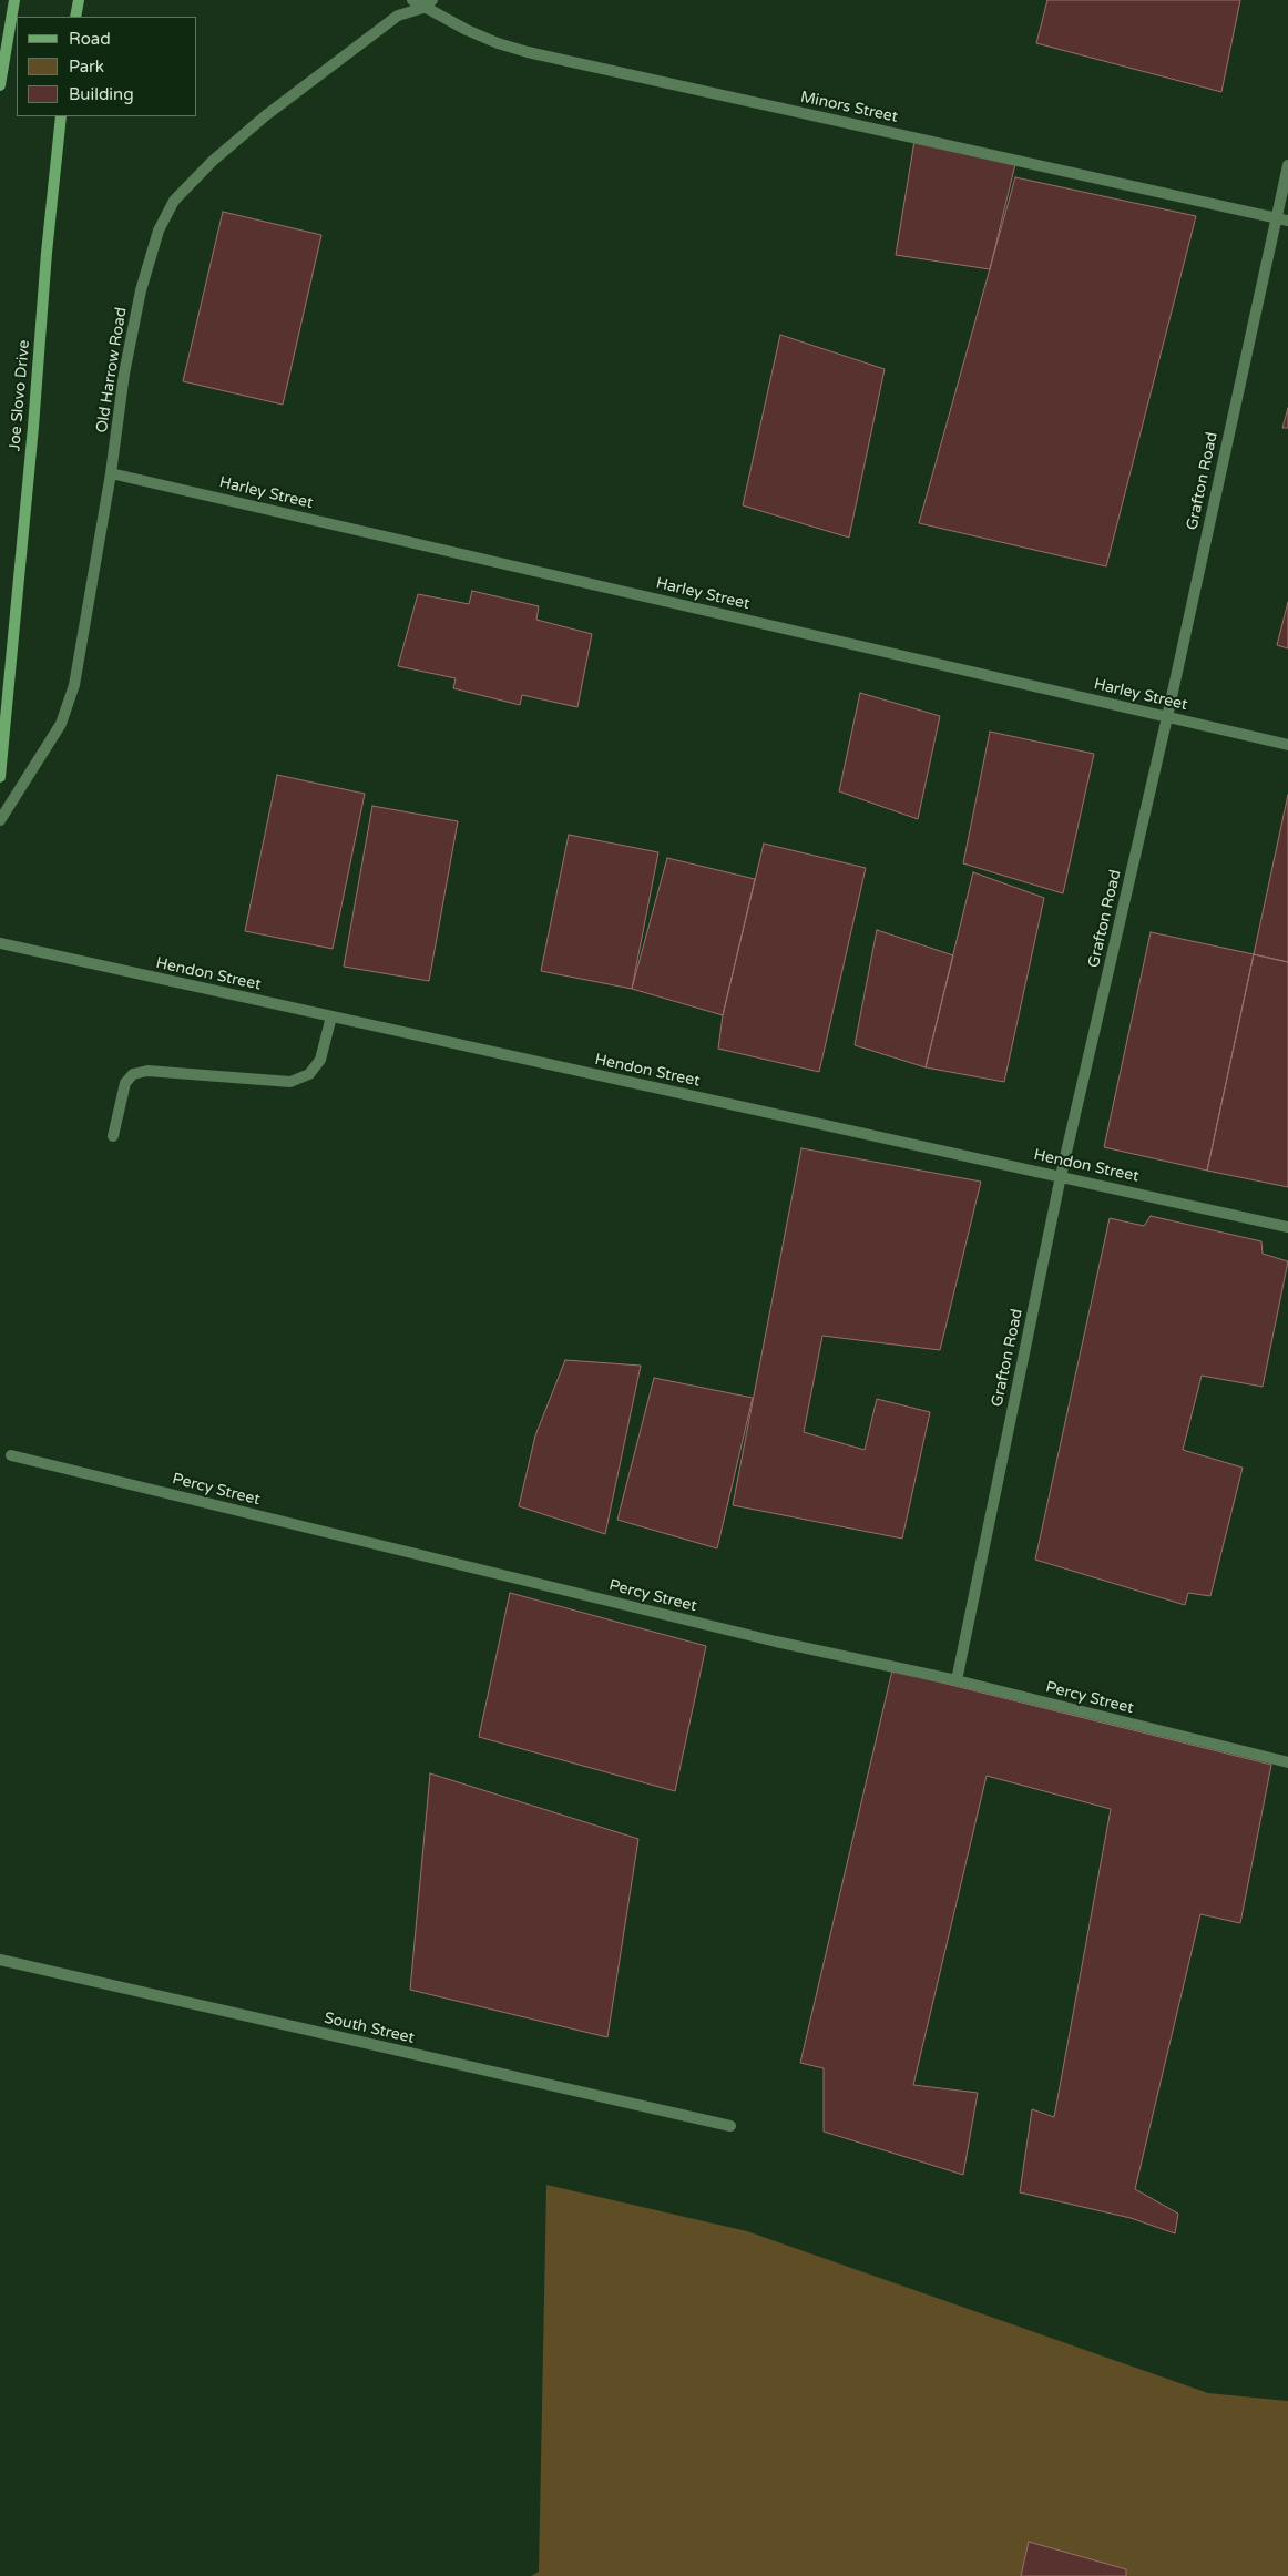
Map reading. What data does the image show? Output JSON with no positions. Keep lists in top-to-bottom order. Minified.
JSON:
{"streets":{"main road":["Joe Slovo Drive"],"street":["Minors Street","Old Harrow Road","Grafton Road","Harley Street","Hendon Street","Percy Street","South Street"]},"crossings":[["Minors Street","Grafton Road"],["Old Harrow Road","Harley Street"],["Grafton Road","Harley Street"],["Grafton Road","Hendon Street"],["Grafton Road","Percy Street"]],"legend":["Road","Park","Building"]}
